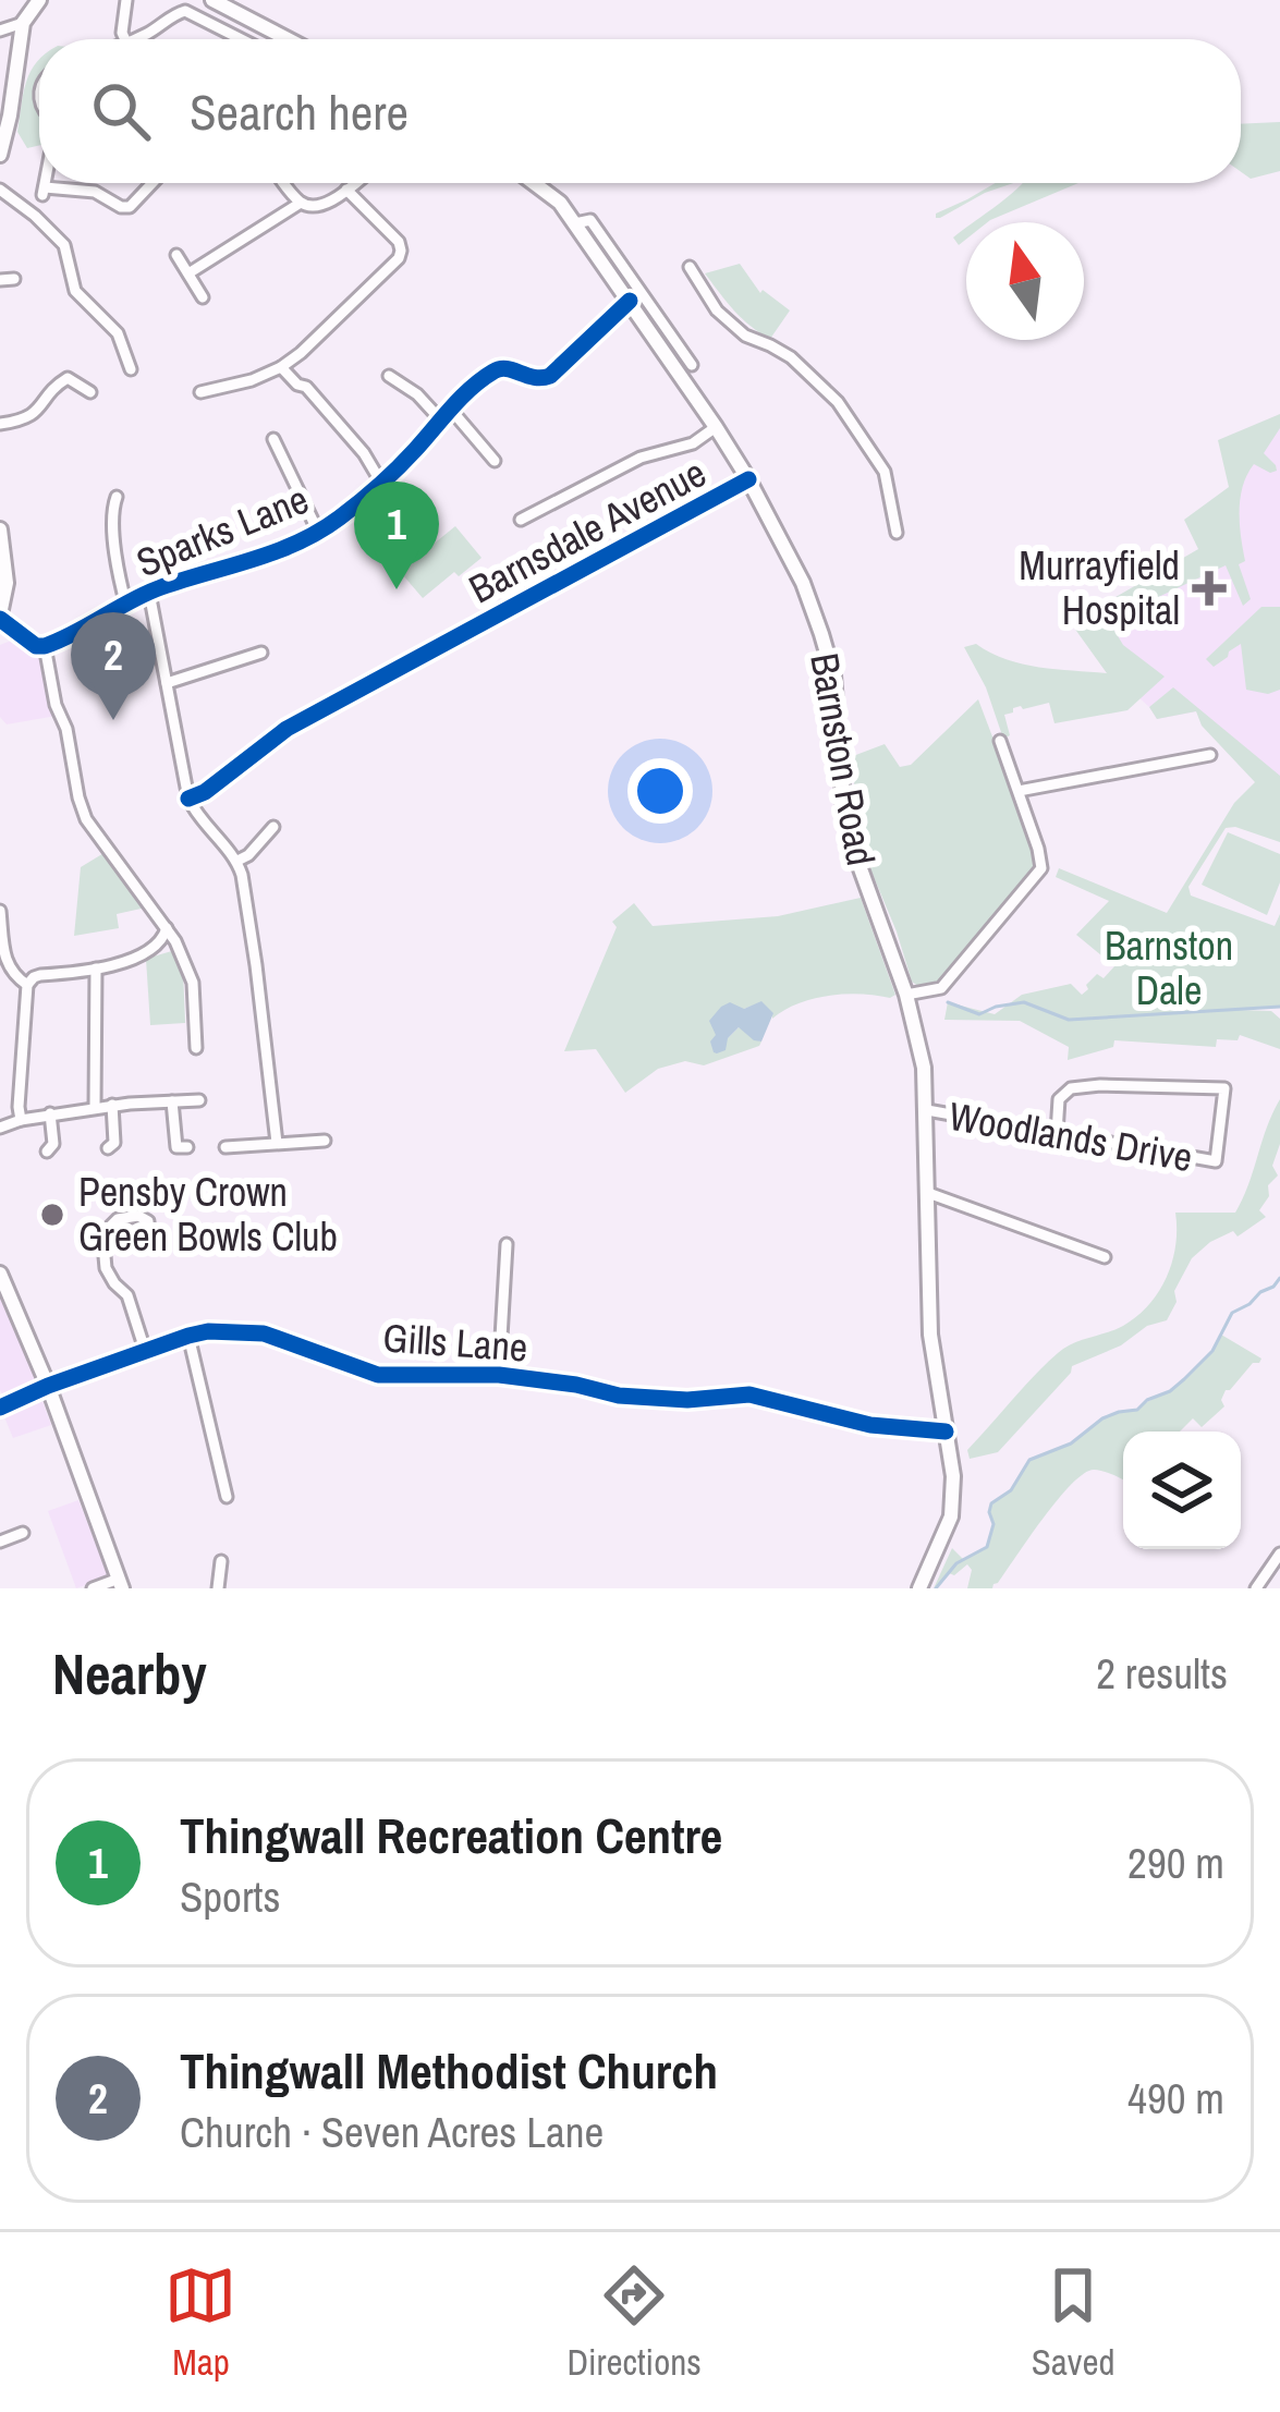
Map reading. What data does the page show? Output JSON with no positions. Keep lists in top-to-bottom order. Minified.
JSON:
{"streets":{"main road":["Barnston Road"],"street":["Sparks Lane","Barnsdale Avenue","Woodlands Drive","Gills Lane"]},"crossings":[["Sparks Lane","Barnston Road"],["Barnsdale Avenue","Barnston Road"],["Barnston Road","Woodlands Drive"],["Barnston Road","Gills Lane"]],"parks":["Barnston Dale"],"places":{"health":["Murrayfield Hospital"],"other":["Pensby Crown Green Bowls Club"]},"north":"top","page":{"search":"Search here","pins":["1","2"],"heading":["Nearby","2 results"],"list":[{"mark":"1","name":"Thingwall Recreation Centre","note":"Sports","value":"290 m"},{"mark":"2","name":"Thingwall Methodist Church","note":"Church · Seven Acres Lane","value":"490 m"}],"nav":["Map","Directions","Saved"]}}
